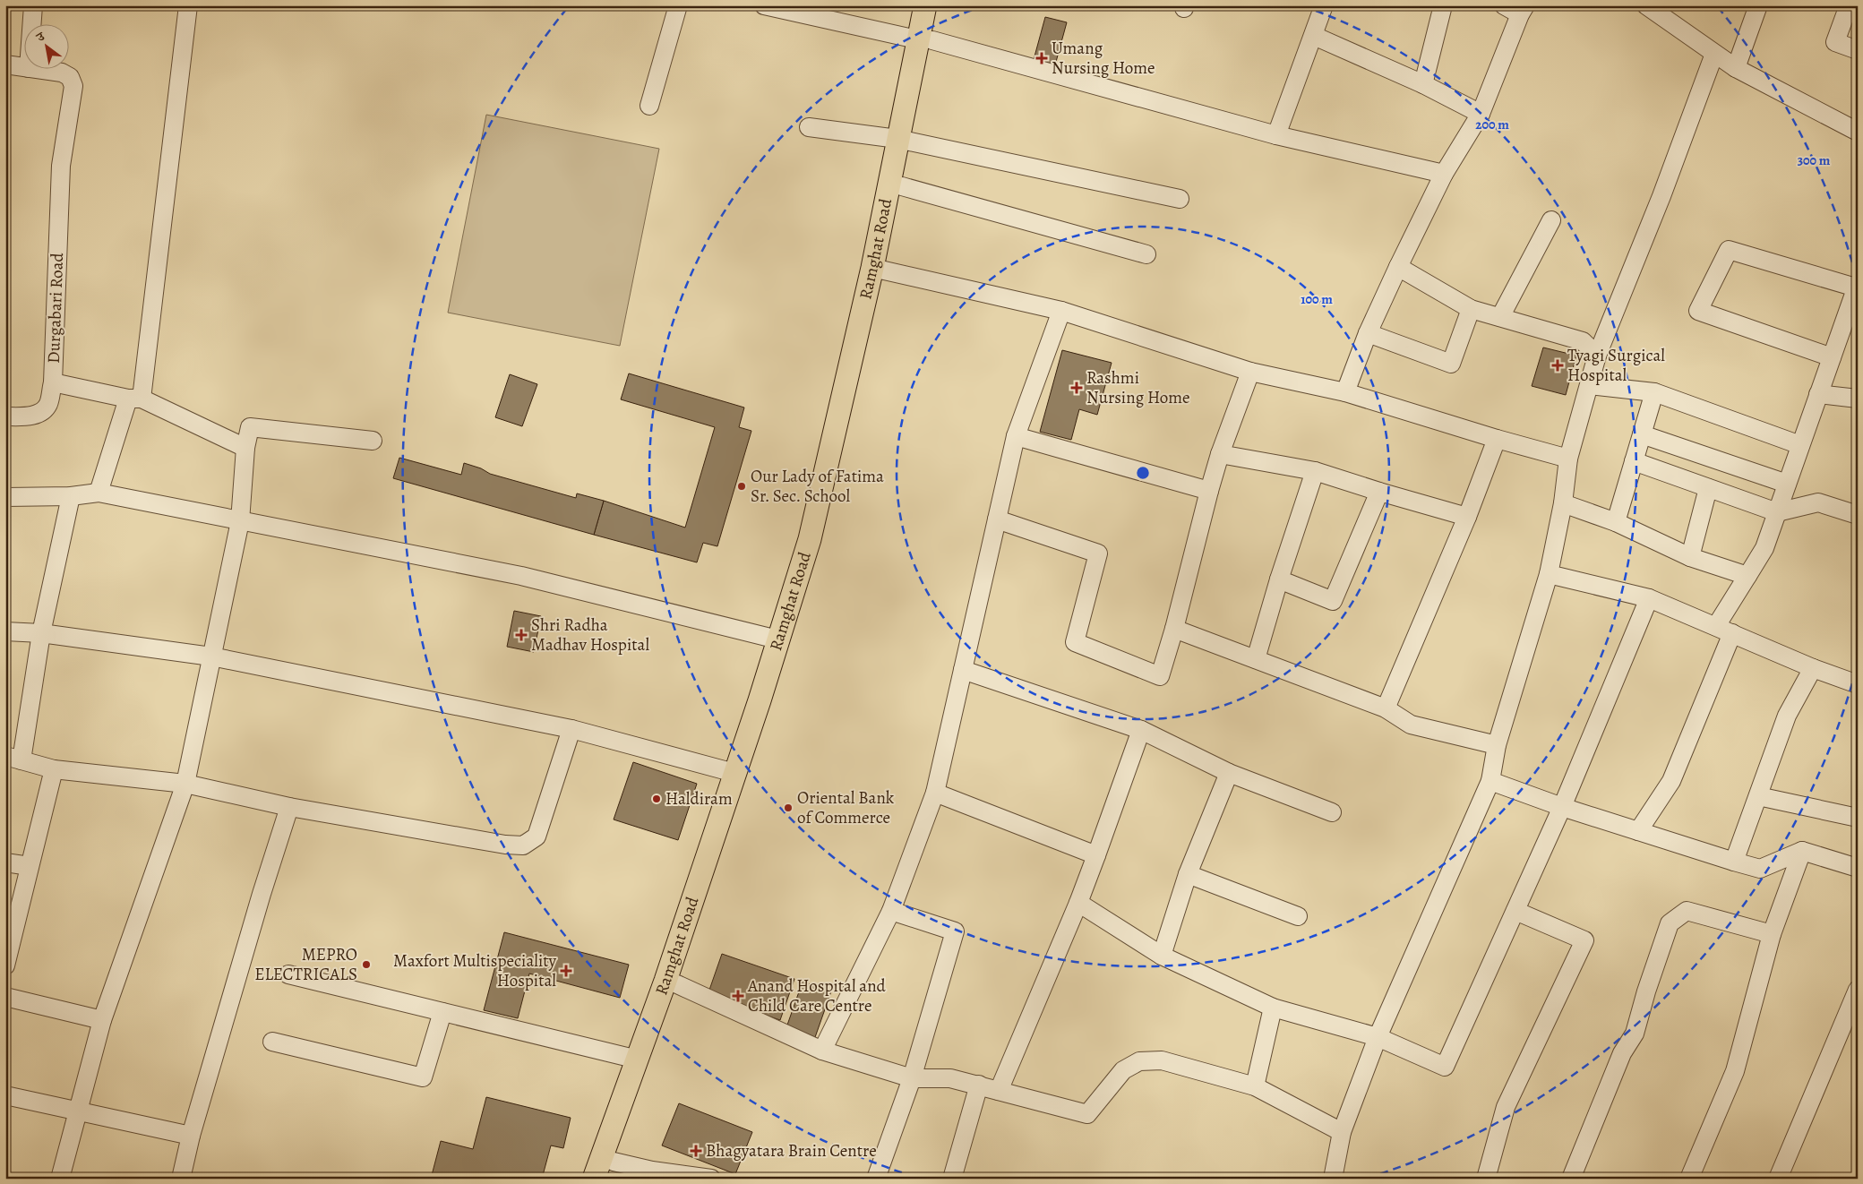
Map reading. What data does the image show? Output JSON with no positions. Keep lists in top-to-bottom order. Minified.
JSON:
{"streets":{"main road":["Ramghat Road"],"street":["Durgabari Road"]},"places":{"health":["Umang Nursing Home","Tyagi Surgical Hospital","Rashmi Nursing Home","Shri Radha Madhav Hospital","Maxfort Multispeciality Hospital","Anand Hospital and Child Care Centre","Bhagyatara Brain Centre"],"other":["Our Lady of Fatima Sr. Sec. School","Haldiram","Oriental Bank of Commerce","MEPRO ELECTRICALS"]},"north":"top left","rings":["200 m","300 m","100 m"]}
